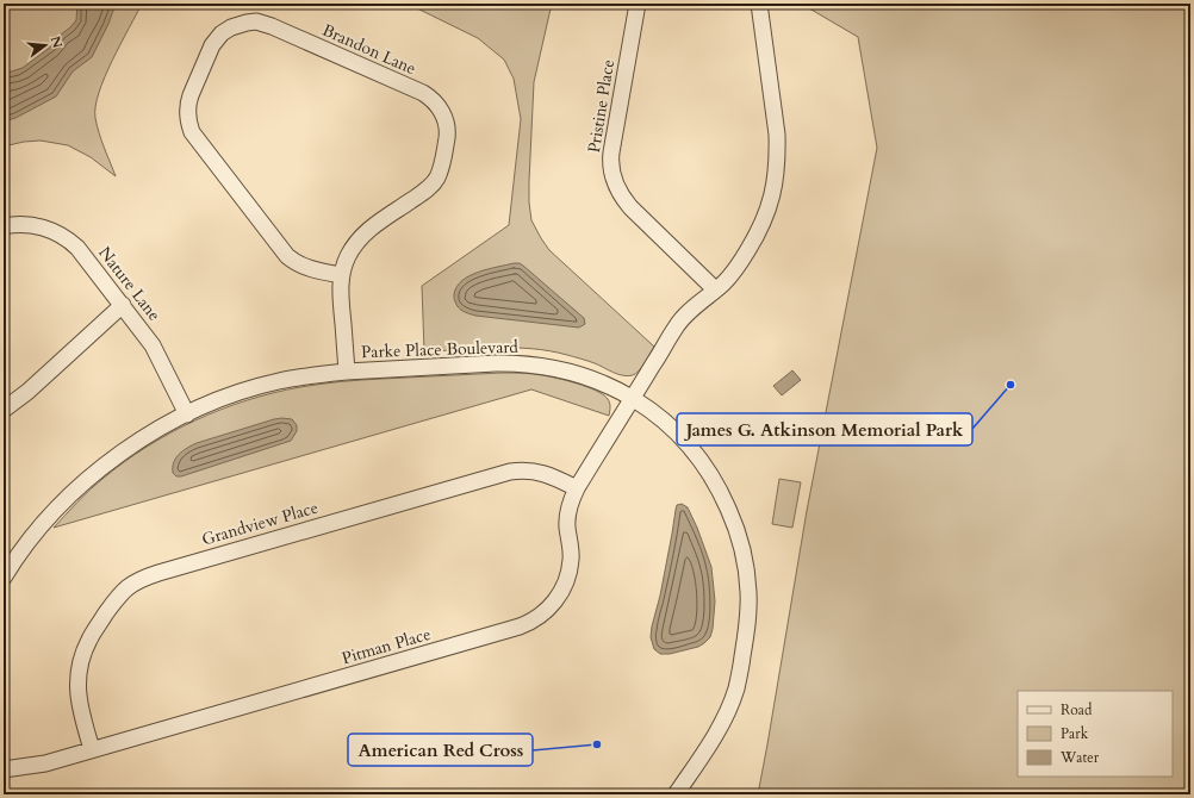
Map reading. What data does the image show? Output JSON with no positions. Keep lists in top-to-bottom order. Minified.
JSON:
{"streets":{"street":["Brandon Lane","Pristine Place","Nature Lane","Parke Place Boulevard","Grandview Place","Pitman Place"]},"crossings":[["Brandon Lane","Parke Place Boulevard"],["Nature Lane","Parke Place Boulevard"],["Parke Place Boulevard","Pitman Place"],["Grandview Place","Pitman Place"]],"places":["James G. Atkinson Memorial Park","American Red Cross"],"legend":["Road","Park","Water"],"north":"right"}
